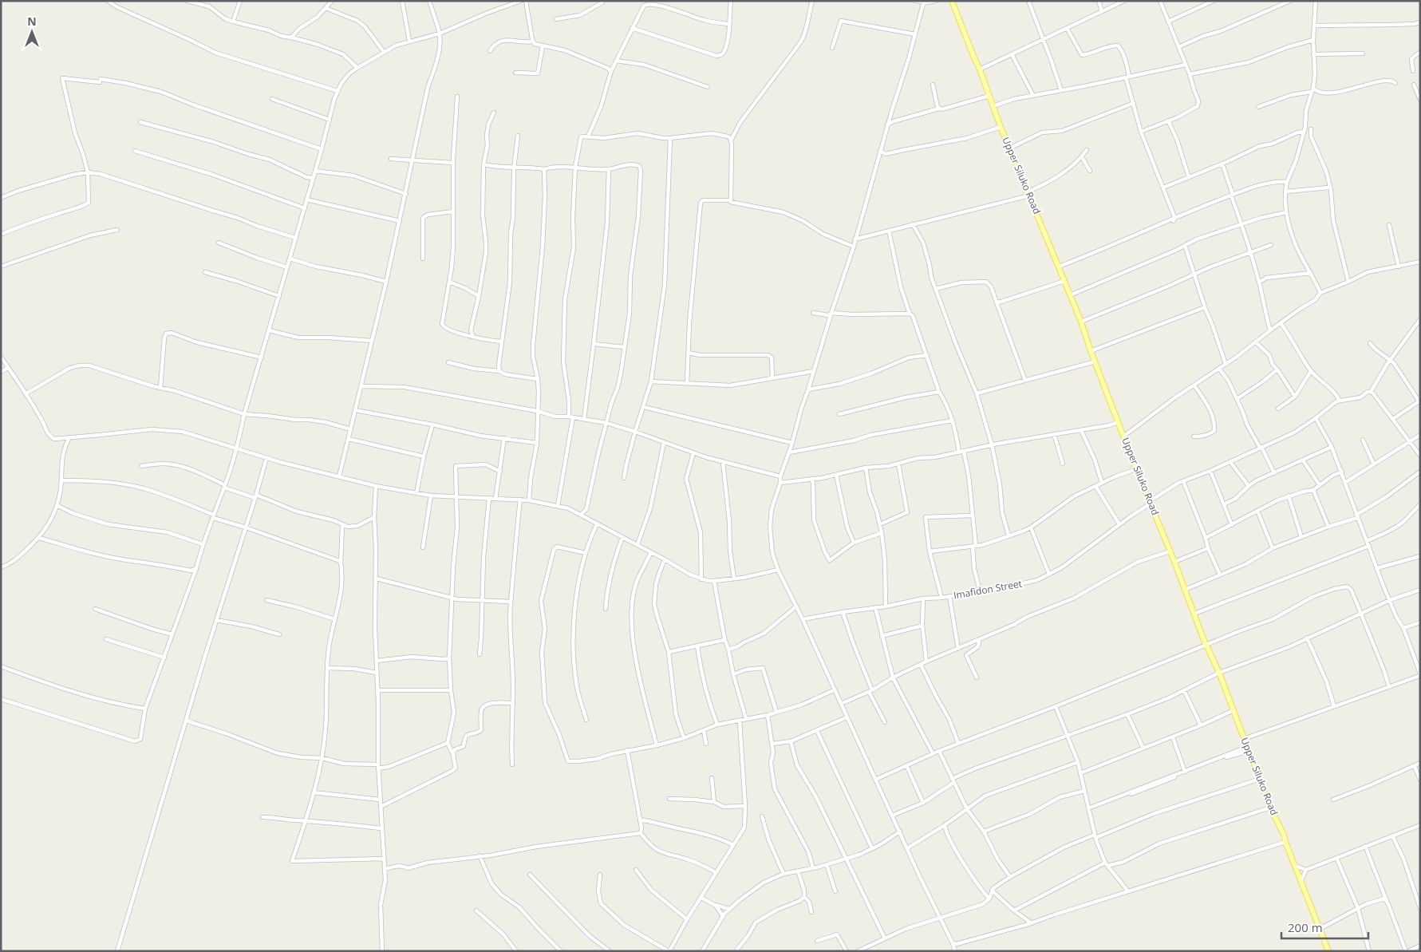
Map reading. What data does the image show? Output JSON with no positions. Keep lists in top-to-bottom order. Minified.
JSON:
{"streets":{"main road":["Upper Siluko Road"],"street":["Imafidon Street"]},"crossings":[["Upper Siluko Road","Imafidon Street"]],"scale_bar":"200 m","north":"top"}
